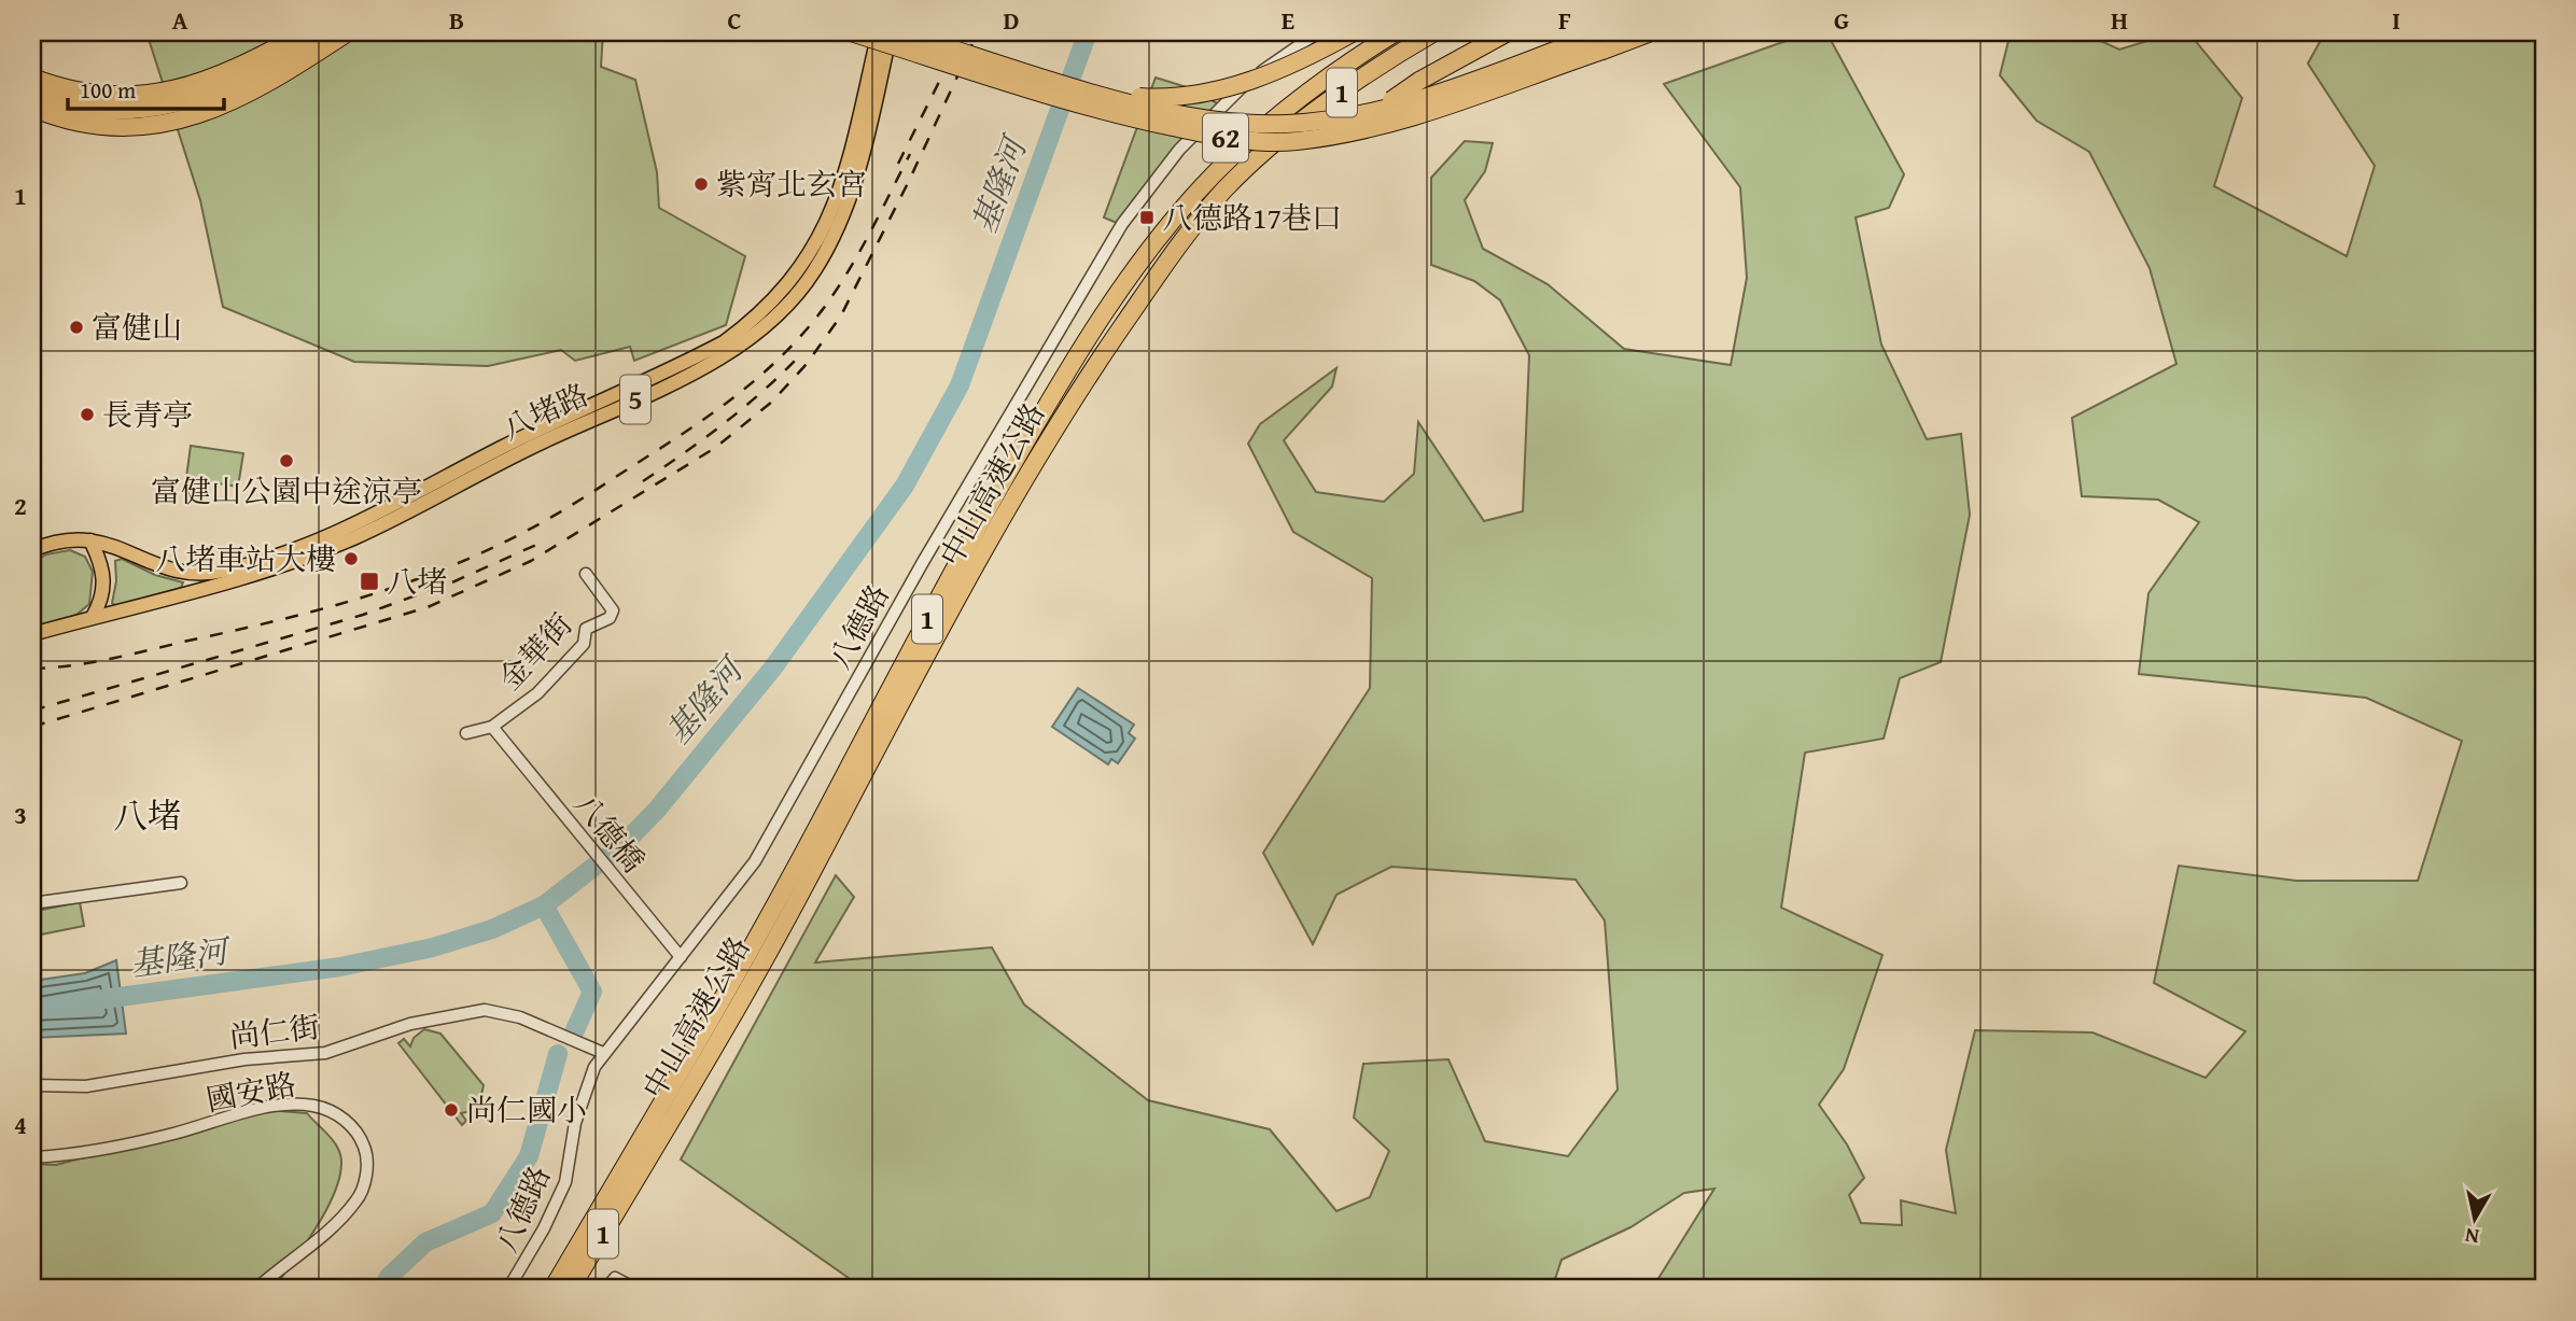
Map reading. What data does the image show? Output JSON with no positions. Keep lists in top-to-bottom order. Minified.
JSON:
{"streets":{"highway":["1","62","中山高速公路"],"main road":["5","八堵路"],"street":["八德路","金華街","八德橋","尚仁街","國安路"]},"crossings":[["八德路","八德橋"],["八德路","尚仁街"],["金華街","八德橋"]],"districts":["八堵"],"water":["基隆河"],"places":{"other":["紫宵北玄宮","富健山","長青亭","富健山公園中途涼亭","八堵車站大樓","尚仁國小"],"transit":["八德路17巷口","八堵"]},"scale_bar":"100 m","north":"bottom","grid":{"columns":["A","B","C","D","E","F","G","H","I"],"rows":["1","2","3","4"]}}
